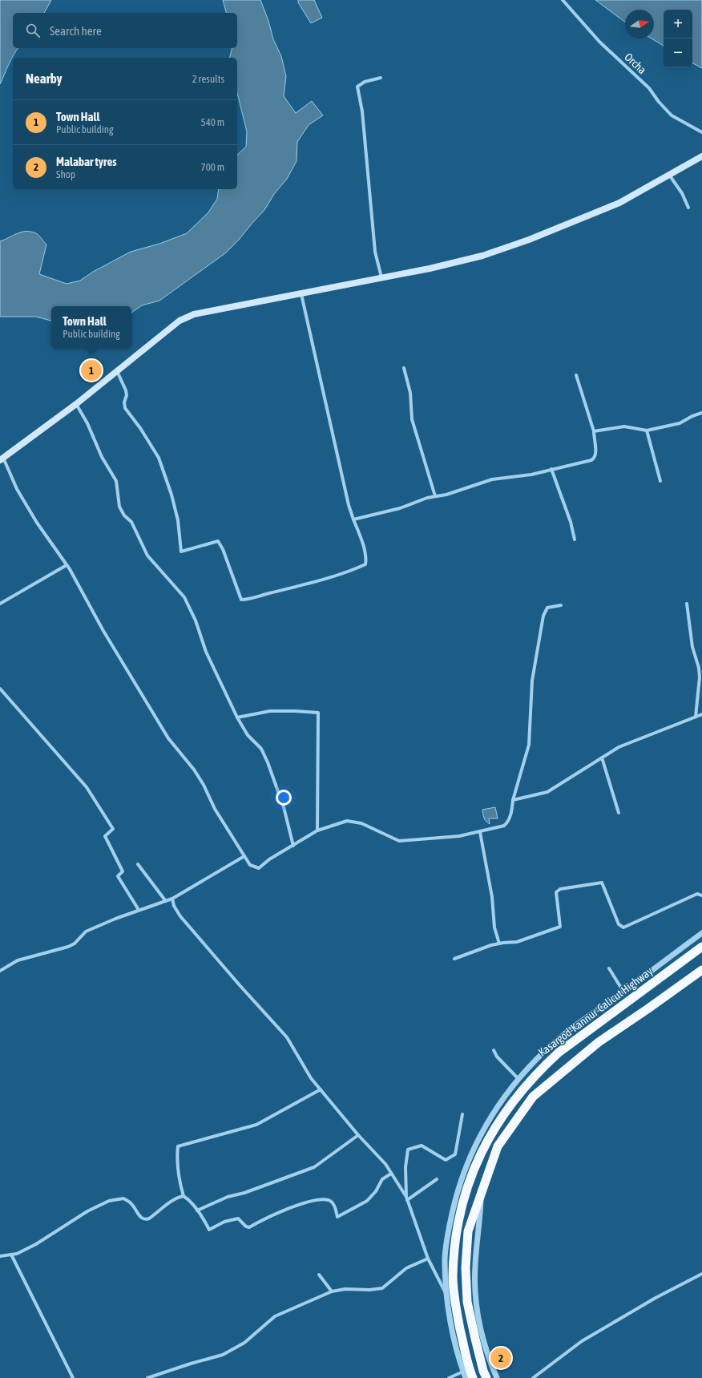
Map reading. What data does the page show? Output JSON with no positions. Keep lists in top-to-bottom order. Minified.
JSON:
{"streets":{"highway":["Kasargod-Kannur-Calicut Highway"],"street":["Orcha"]},"north":"right","page":{"map_buttons":["+","−"],"search":"Search here","heading":["Nearby","2 results"],"list":[{"mark":"1","name":"Town Hall","note":"Public building","value":"540 m"},{"mark":"2","name":"Malabar tyres","note":"Shop","value":"700 m"}],"popup":["Town Hall","Public building"],"pins":["1","2"]}}
